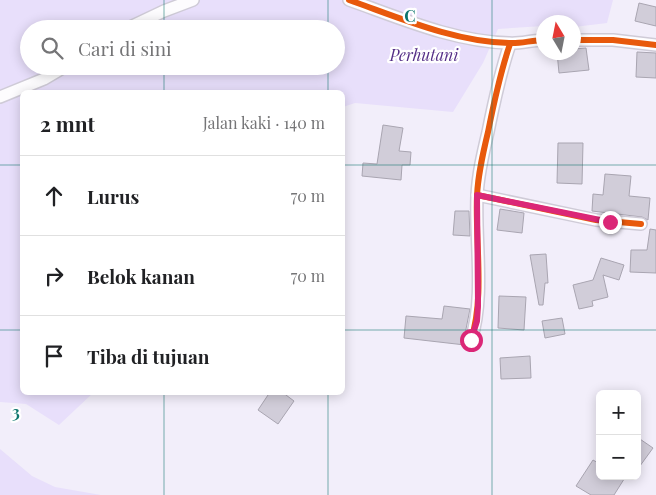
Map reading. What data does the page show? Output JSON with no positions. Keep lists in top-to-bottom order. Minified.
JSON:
{"parks":["Perhutani"],"north":"top","page":{"search":"Cari di sini","heading":["2 mnt","Jalan kaki · 140 m"],"list":[["Lurus","70 m"],["Belok kanan","70 m"],"Tiba di tujuan"],"map_buttons":["+","−"]},"grid":{"columns":["C"],"rows":["3"]}}
